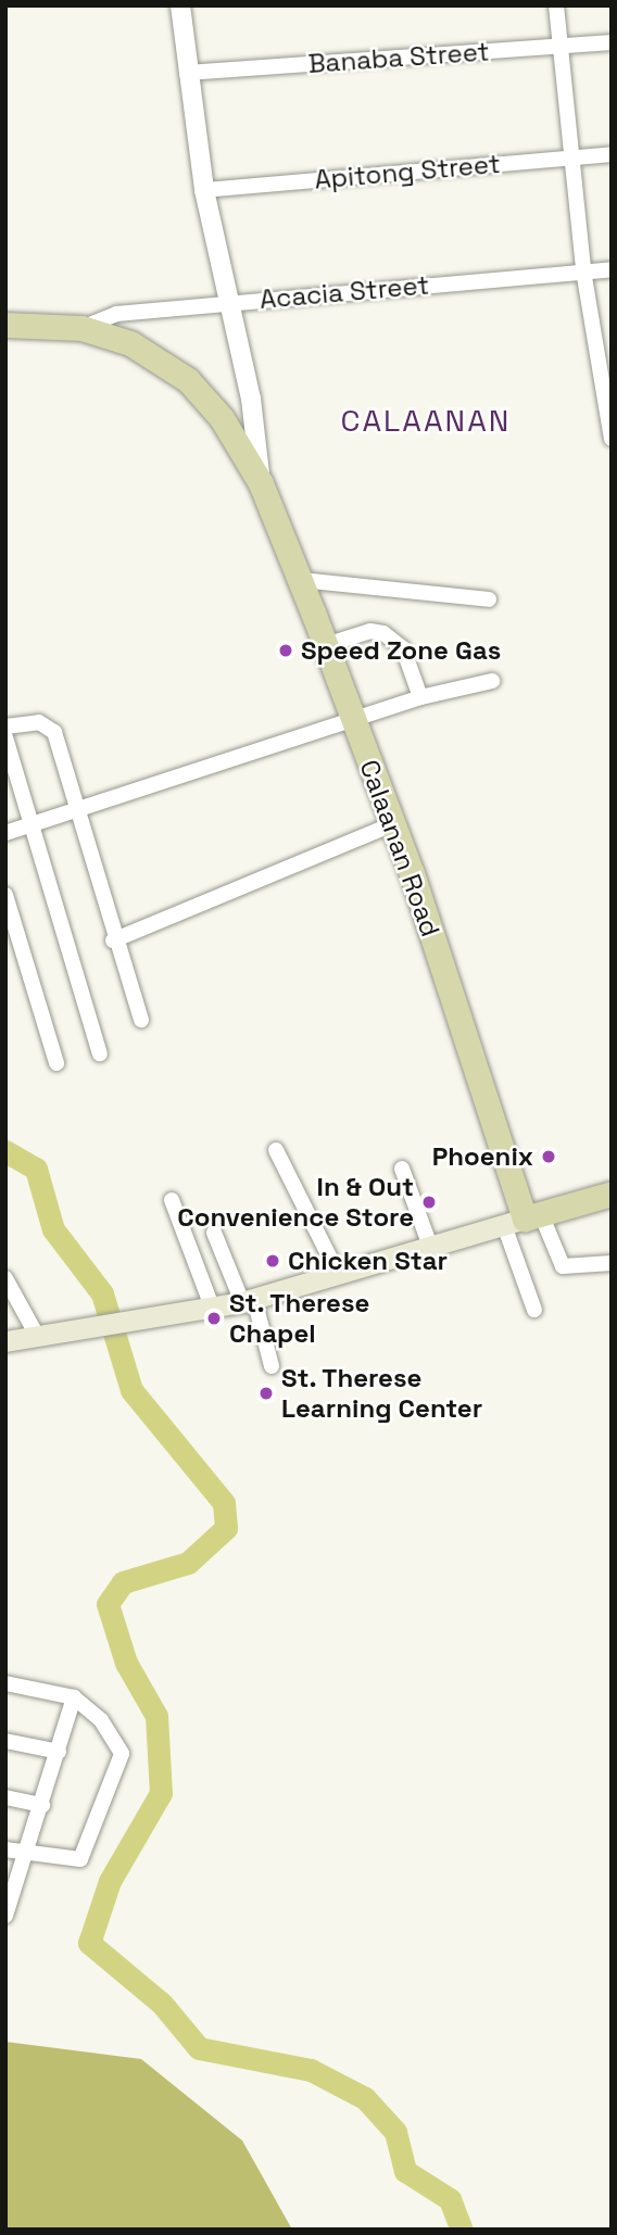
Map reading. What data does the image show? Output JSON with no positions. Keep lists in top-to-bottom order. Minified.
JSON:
{"streets":{"main road":["Calaanan Road"],"street":["Banaba Street","Apitong Street","Acacia Street"]},"crossings":[["Acacia Street","Calaanan Road"]],"districts":["CALAANAN"],"places":["Speed Zone Gas","Phoenix","In & Out Convenience Store","Chicken Star","St. Therese Chapel","St. Therese Learning Center"]}
